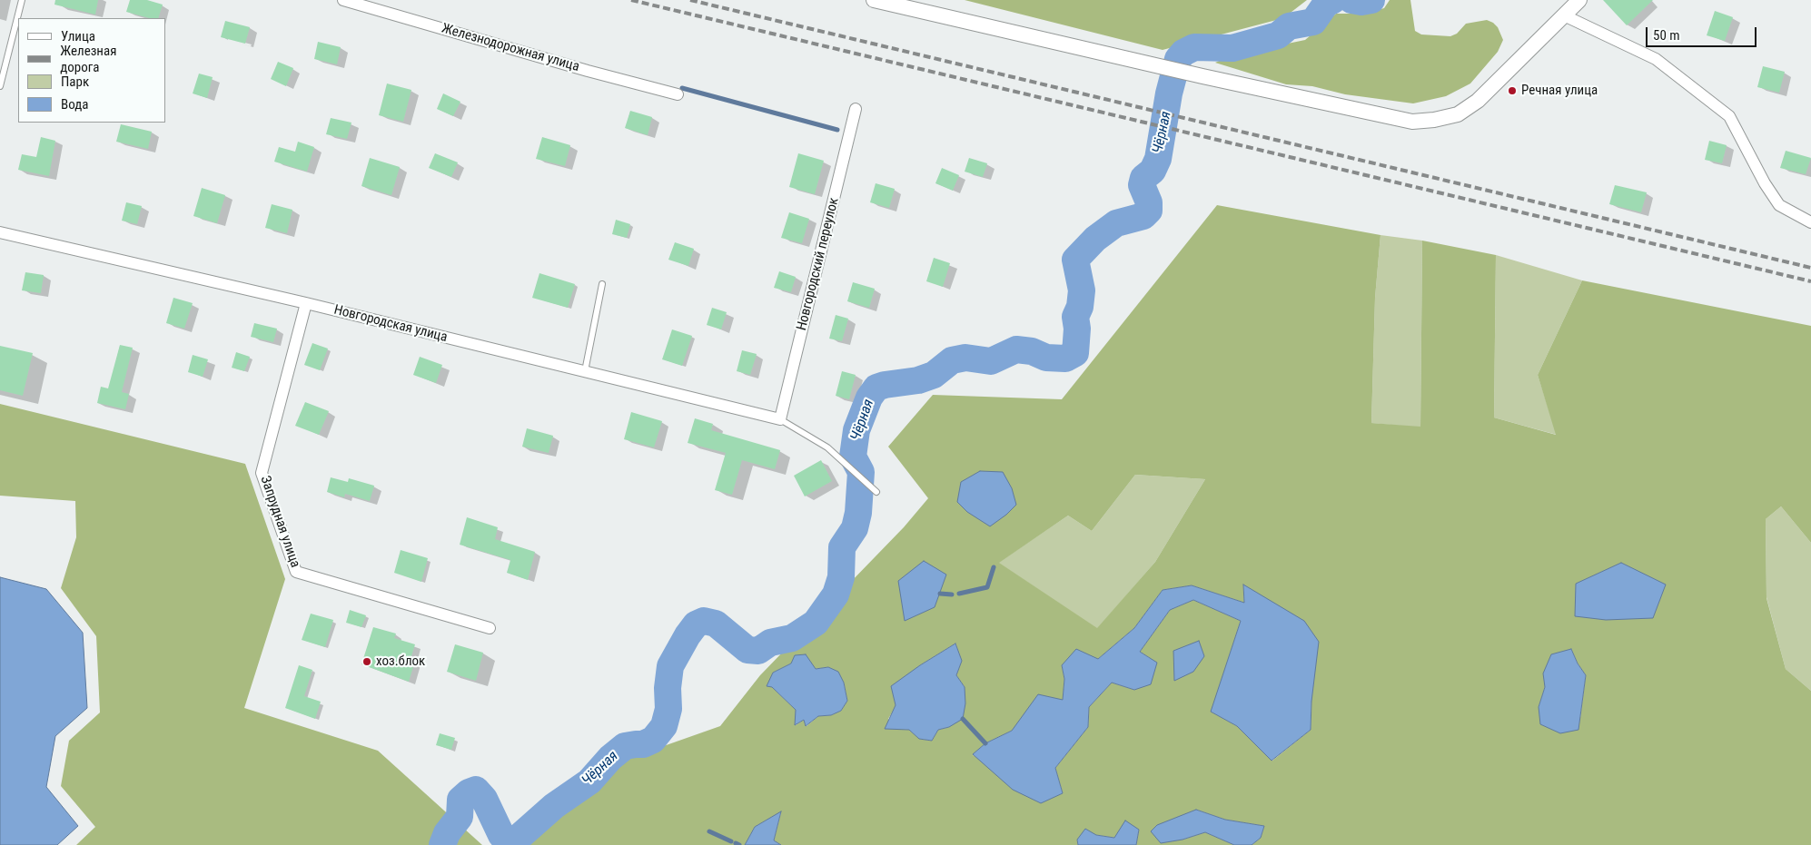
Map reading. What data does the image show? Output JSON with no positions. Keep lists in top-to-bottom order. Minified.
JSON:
{"streets":{"street":["Железнодорожная улица","Новгородский переулок","Новгородская улица","Запрудная улица"]},"crossings":[["Новгородский переулок","Новгородская улица"],["Новгородская улица","Запрудная улица"]],"water":["Чёрная"],"places":["Речная улица","хоз.блок"],"legend":["Улица","Железная дорога","Парк","Вода"],"scale_bar":"50 m"}
